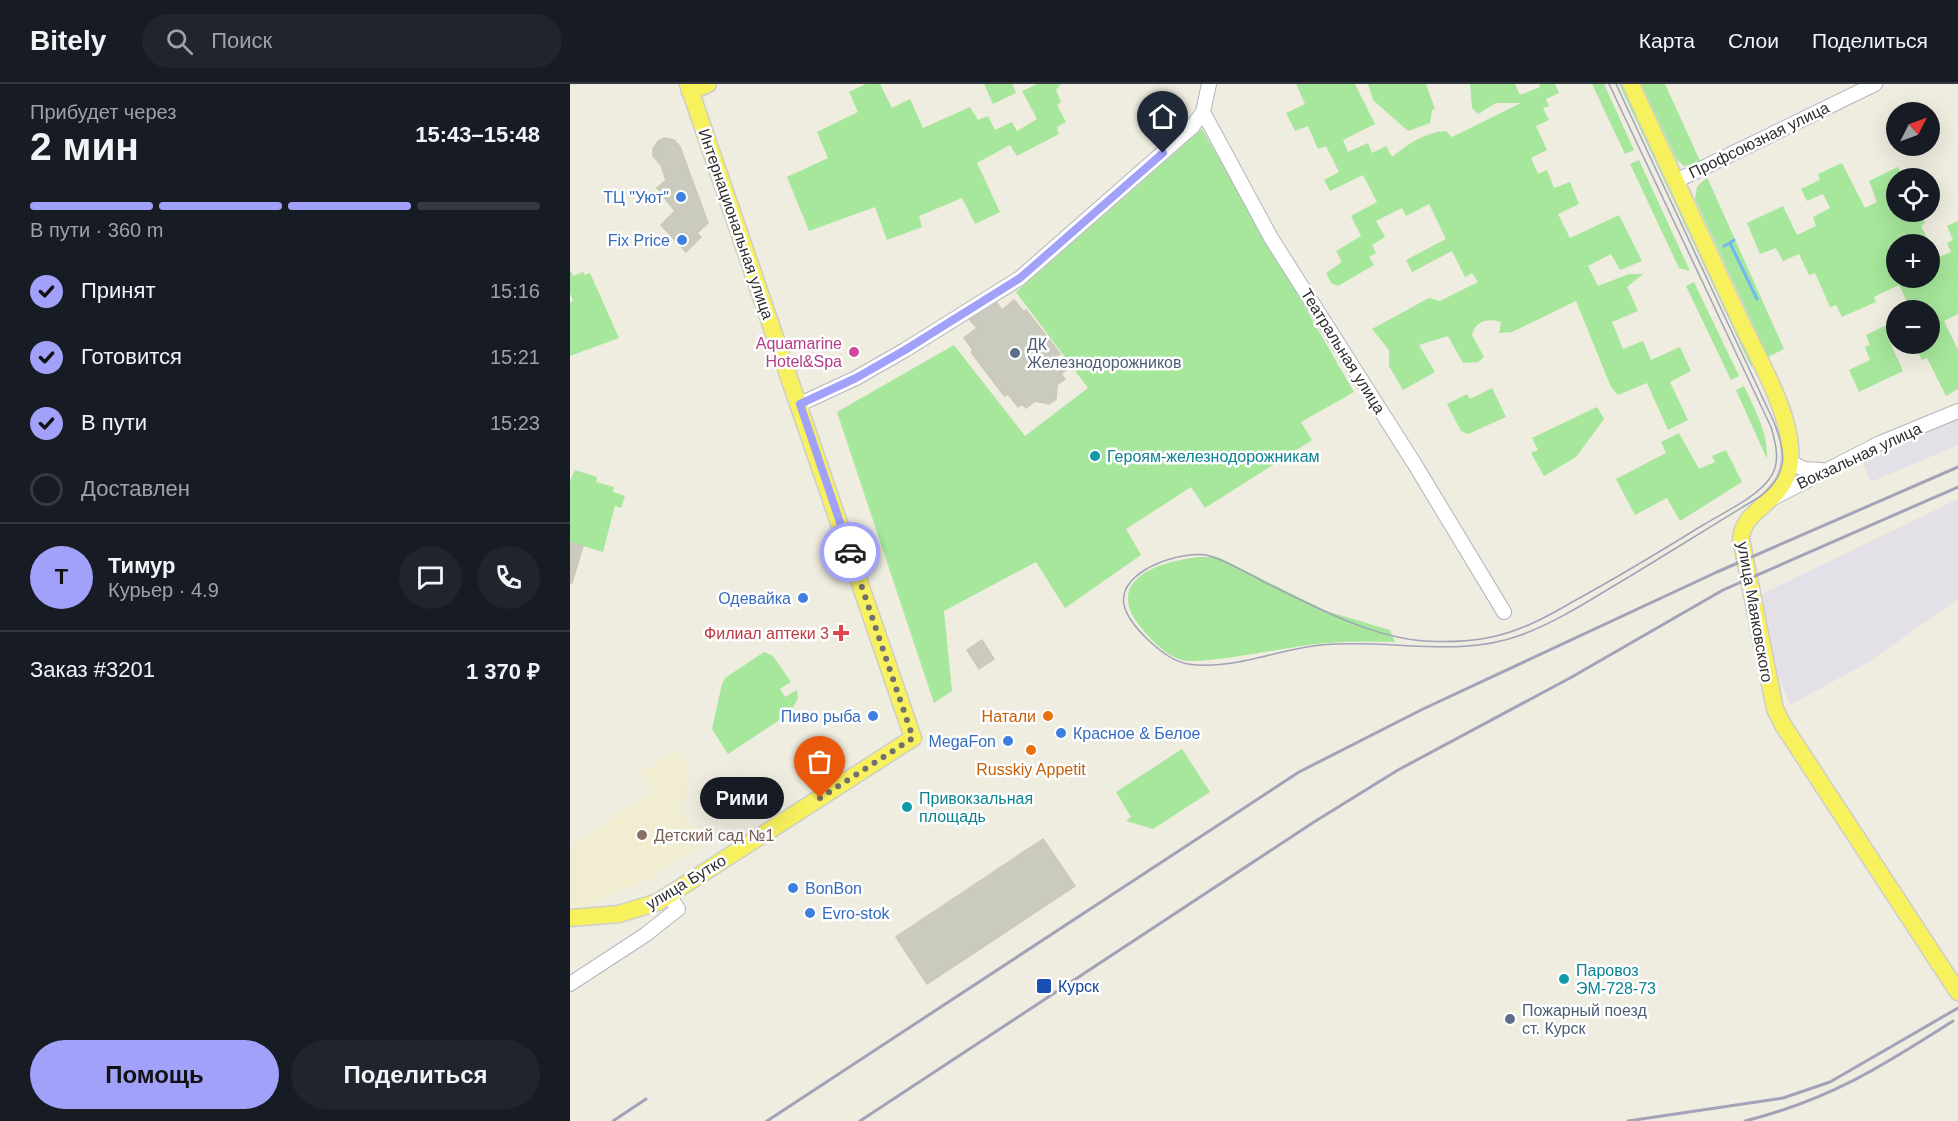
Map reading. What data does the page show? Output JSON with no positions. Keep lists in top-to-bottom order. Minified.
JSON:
{"streets":{"main road":["Интернациональная улица","улица Маяковского","улица Бутко"],"street":["Профсоюзная улица","Театральная улица","Вокзальная улица"]},"crossings":[["Профсоюзная улица","улица Маяковского"],["Интернациональная улица","улица Бутко"],["Вокзальная улица","улица Маяковского"]],"places":{"other":["ТЦ \"Уют\"","Fix Price","Aquamarine Hotel&Spa","ДК Железнодорожников","Героям-железнодорожникам","Одевайка","Пиво рыба","Натали","Красное & Белое","MegaFon","Russkiy Appetit","Рими","Привокзальная площадь","Детский сад №1","BonBon","Evro-stok","Паровоз ЭМ-728-73","Пожарный поезд ст. Курск"],"health":["Филиал аптеки 3"],"transit":["Курск"]},"north":"top right","page":{"header":"Bitely","search":"Поиск","nav":["Карта","Слои","Поделиться"],"heading":["2 мин","Прибудет через","15:43–15:48"],"panel":["Тимур","Курьер · 4.9","Заказ #3201","1 370 ₽"],"map_buttons":["+","−"],"bar":"В пути · 360 m","list":[["Принят","15:16"],["Готовится","15:21"],["В пути","15:23"],"Доставлен"],"round":"Т","bubble":"Рими","buttons":["Помощь","Поделиться"]}}
